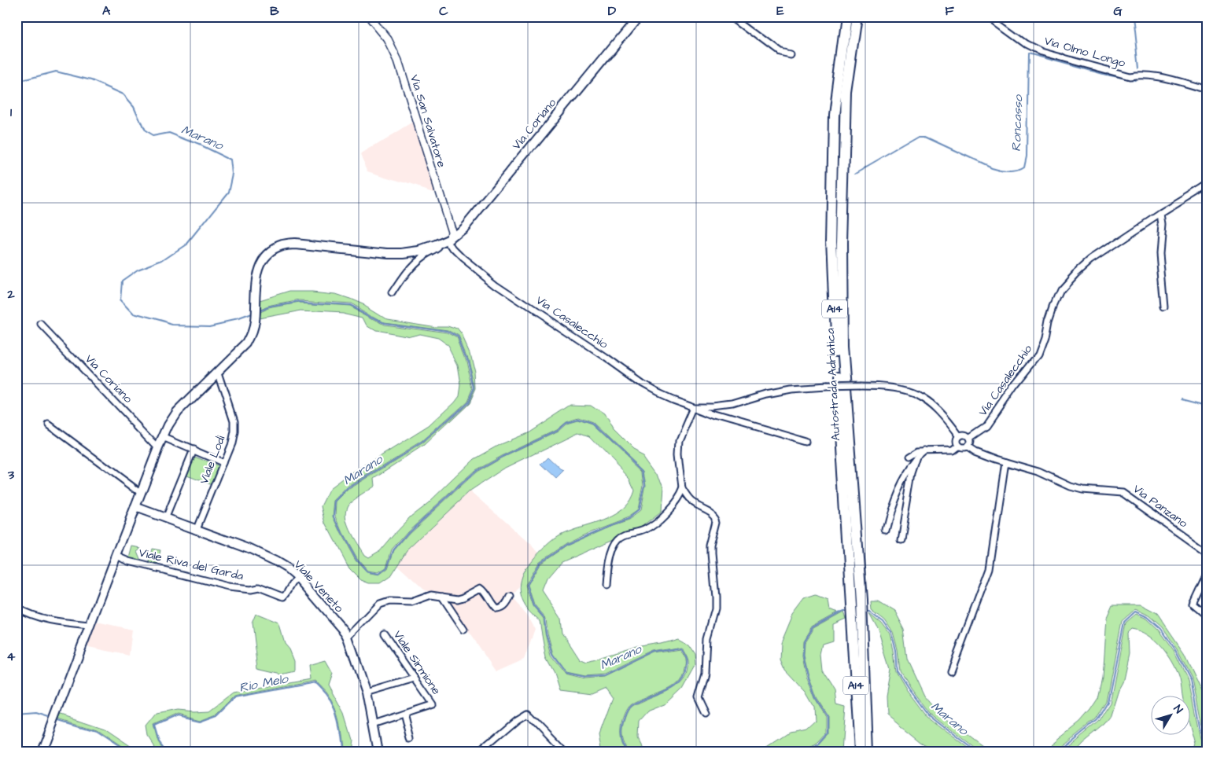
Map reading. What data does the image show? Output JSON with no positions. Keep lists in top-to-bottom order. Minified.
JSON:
{"streets":{"highway":["A14","Autostrada Adriatica"],"main road":["Via Coriano","Viale Veneto"],"street":["Via Olmo Longo","Via San Salvatore","Via Casalecchio","Viale Lodi","Via Panzano","Viale Riva del Garda","Viale Sirmione"]},"crossings":[["Via San Salvatore","Via Coriano"],["Via San Salvatore","Via Casalecchio"],["Via Coriano","Via Casalecchio"],["Via Coriano","Viale Lodi"],["Via Coriano","Viale Riva del Garda"],["Via Coriano","Viale Veneto"],["Via Casalecchio","Via Panzano"],["Viale Lodi","Viale Veneto"],["Viale Riva del Garda","Viale Veneto"]],"water":["Roncasso","Marano","Rio Melo"],"north":"top right","grid":{"columns":["A","B","C","D","E","F","G"],"rows":["1","2","3","4"]}}
